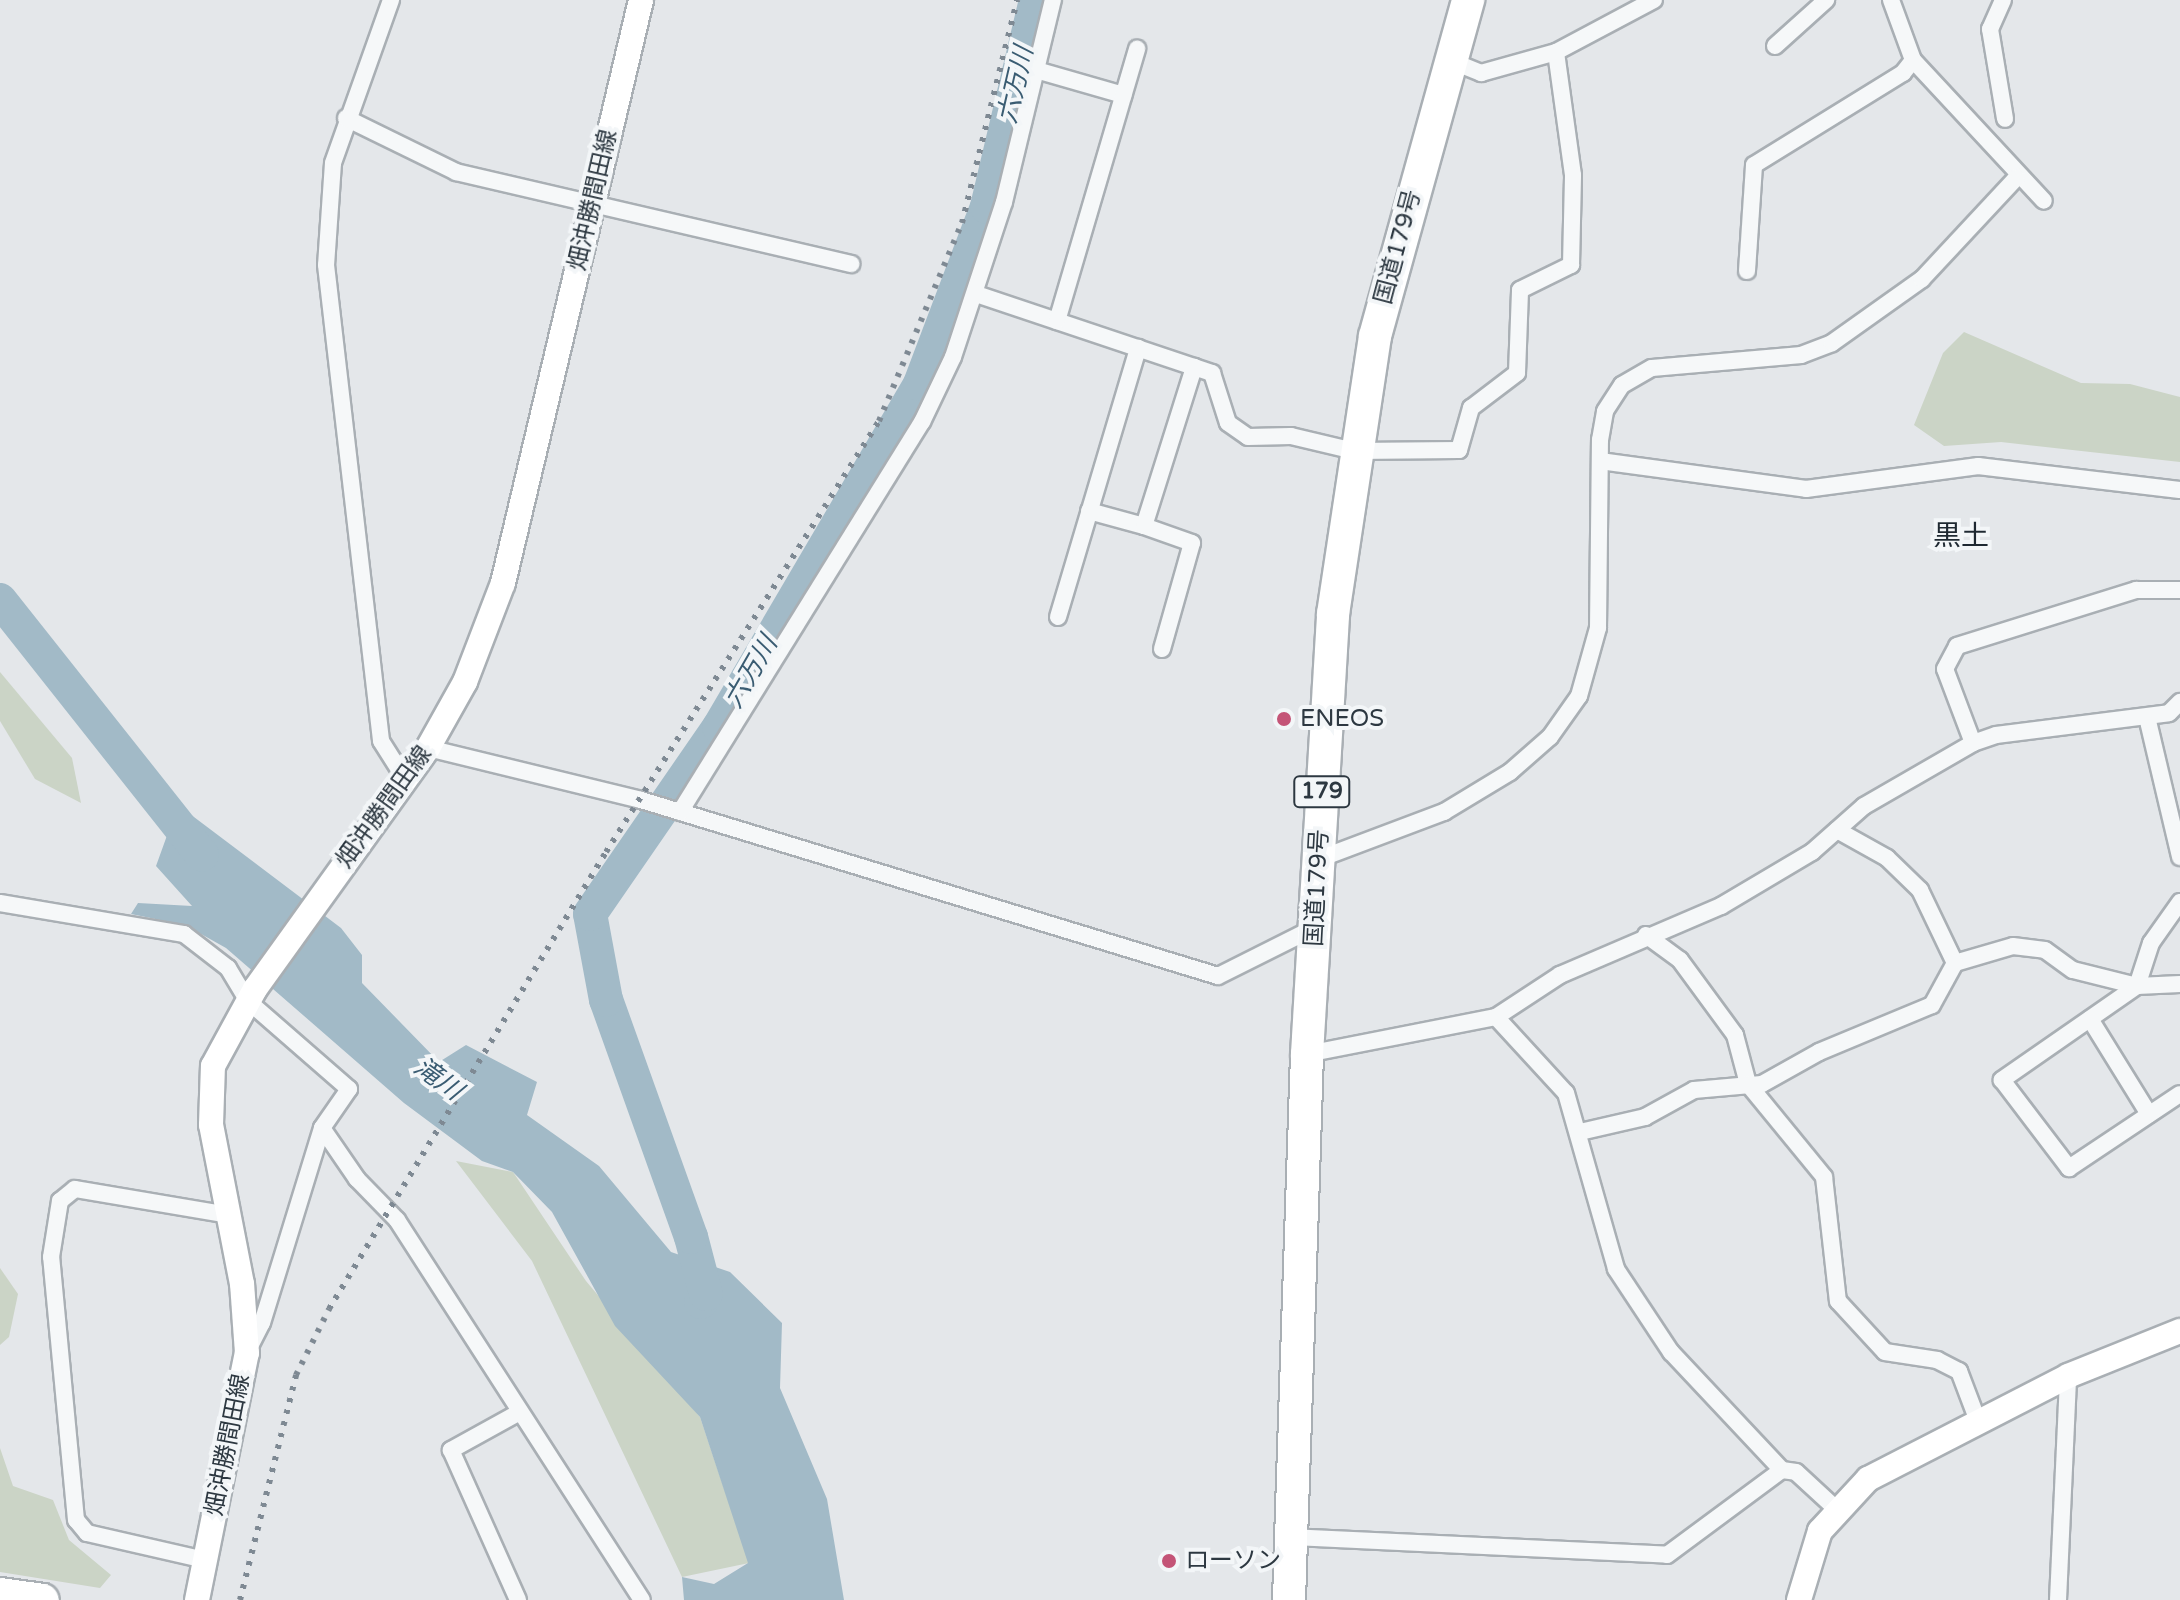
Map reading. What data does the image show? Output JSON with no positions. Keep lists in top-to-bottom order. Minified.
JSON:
{"streets":{"highway":["国道179号","179"],"main road":["畑沖勝間田線"]},"districts":["黒土"],"water":["六万川","滝川"],"places":["ENEOS","ローソン"]}
